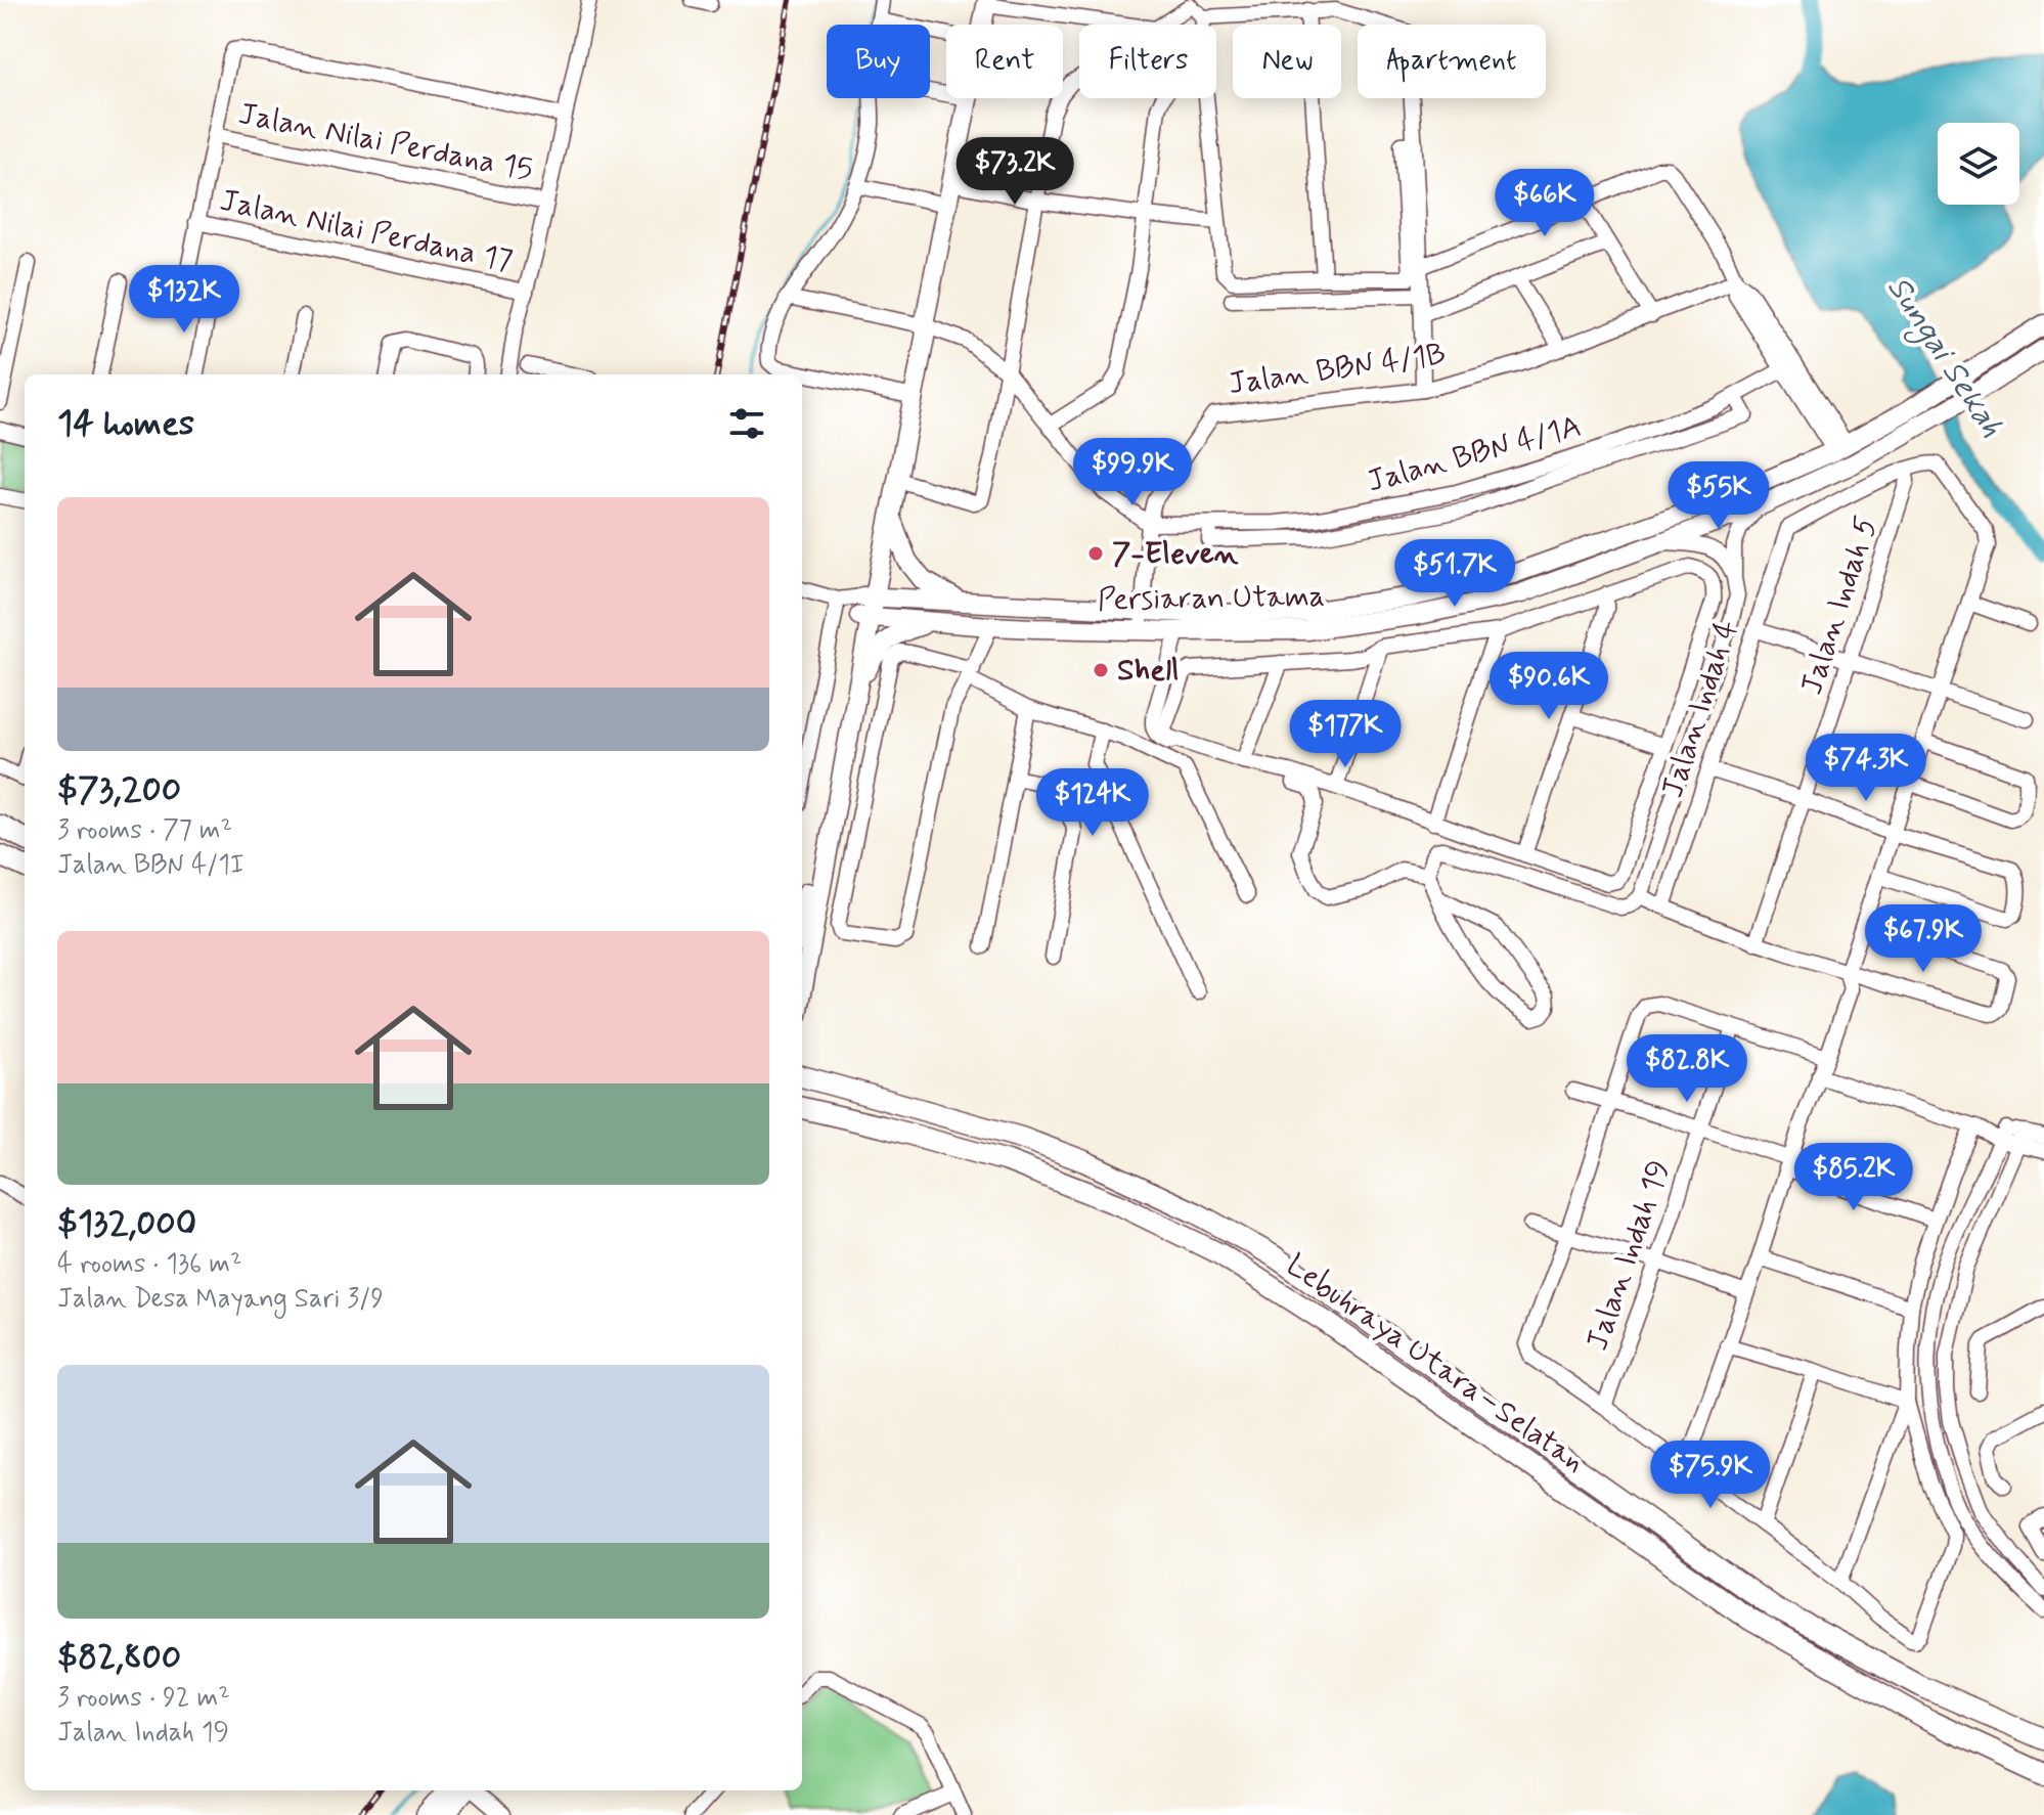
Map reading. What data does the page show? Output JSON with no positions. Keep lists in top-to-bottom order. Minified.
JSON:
{"streets":{"highway":["Lebuhraya Utara–Selatan"],"main road":["Persiaran Utama"],"street":["Jalan Nilai Perdana 15","Jalan Nilai Perdana 17","Jalan BBN 4/1B","Jalan BBN 4/1A","Jalan Indah 5","Jalan Indah 4","Jalan Indah 19"]},"crossings":[["Jalan BBN 4/1B","Jalan BBN 4/1A"],["Jalan BBN 4/1B","Persiaran Utama"],["Jalan Indah 5","Jalan Indah 4"]],"water":["Sungai Sekah"],"places":["7-Eleven","Shell"],"page":{"chip":["Buy","Rent","Filters","New","Apartment"],"price":["$73.2K","$66K","$132K","$99.9K","$55K","$51.7K","$90.6K","$177K","$74.3K","$124K","$67.9K","$82.8K","$85.2K","$75.9K"],"heading":"14 homes","list":[{"name":"$73,200","note":"3 rooms · 77 m² · Jalan BBN 4/1I"},{"name":"$132,000","note":"4 rooms · 136 m² · Jalan Desa Mayang Sari 3/9"},{"name":"$82,800","note":"3 rooms · 92 m² · Jalan Indah 19"}]}}
